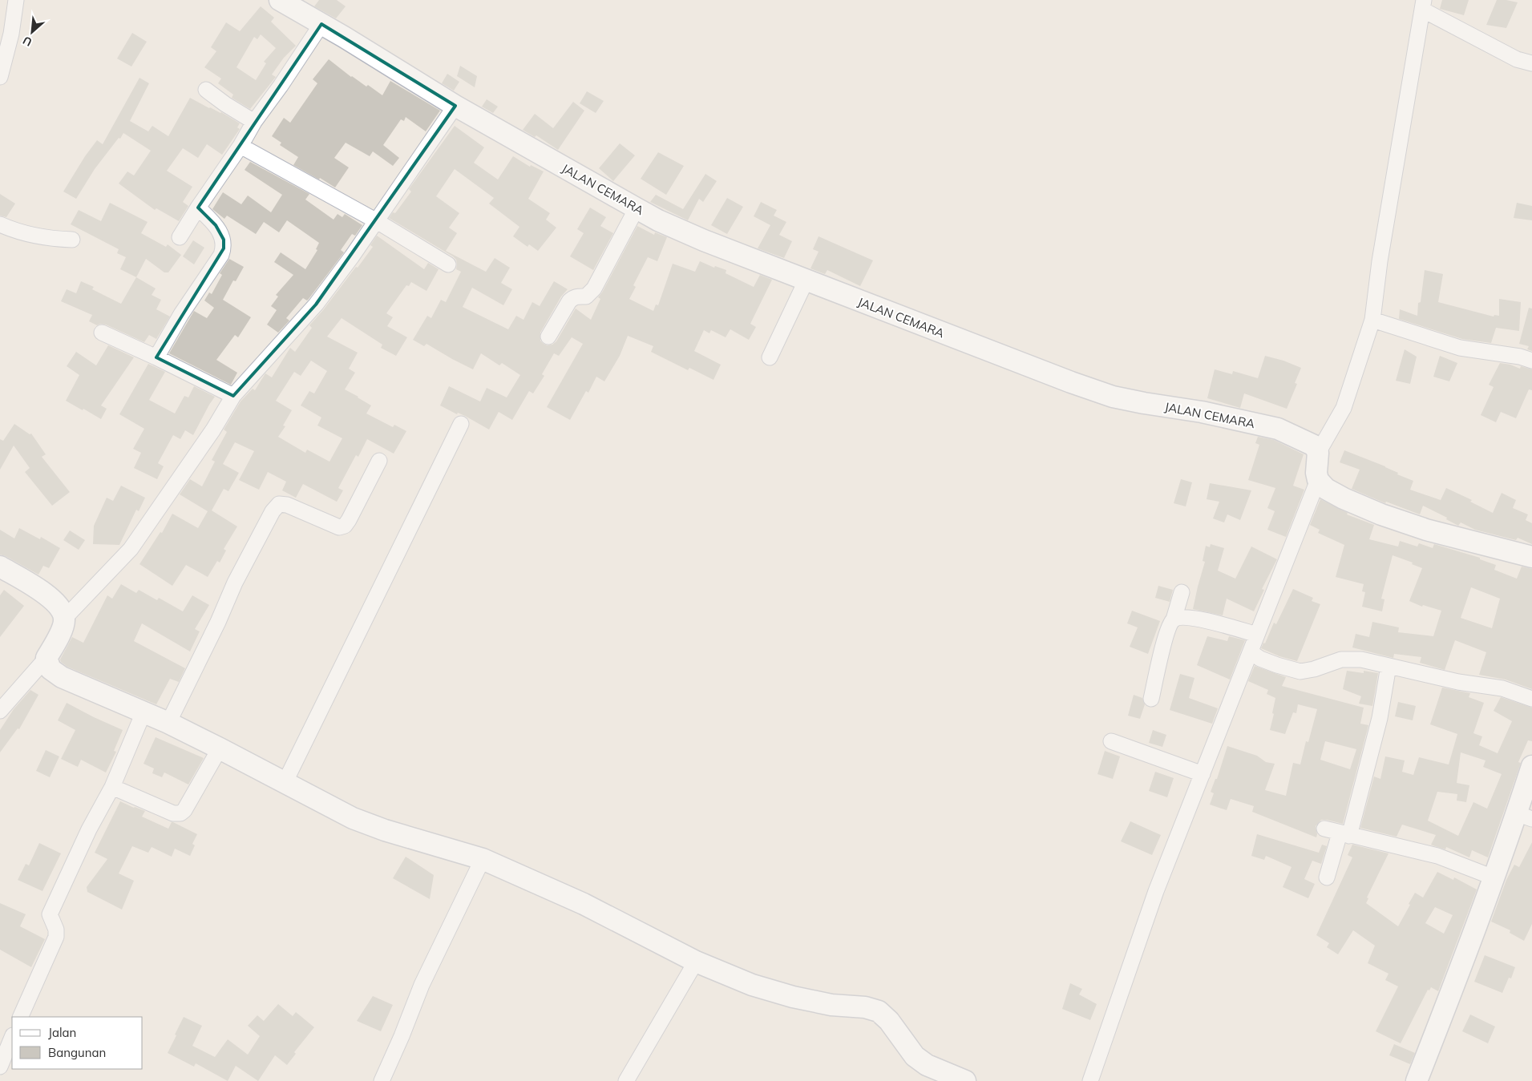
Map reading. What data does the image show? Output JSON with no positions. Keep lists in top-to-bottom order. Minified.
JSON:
{"streets":{"street":["JALAN CEMARA"]},"legend":["Jalan","Bangunan"],"north":"bottom left"}
